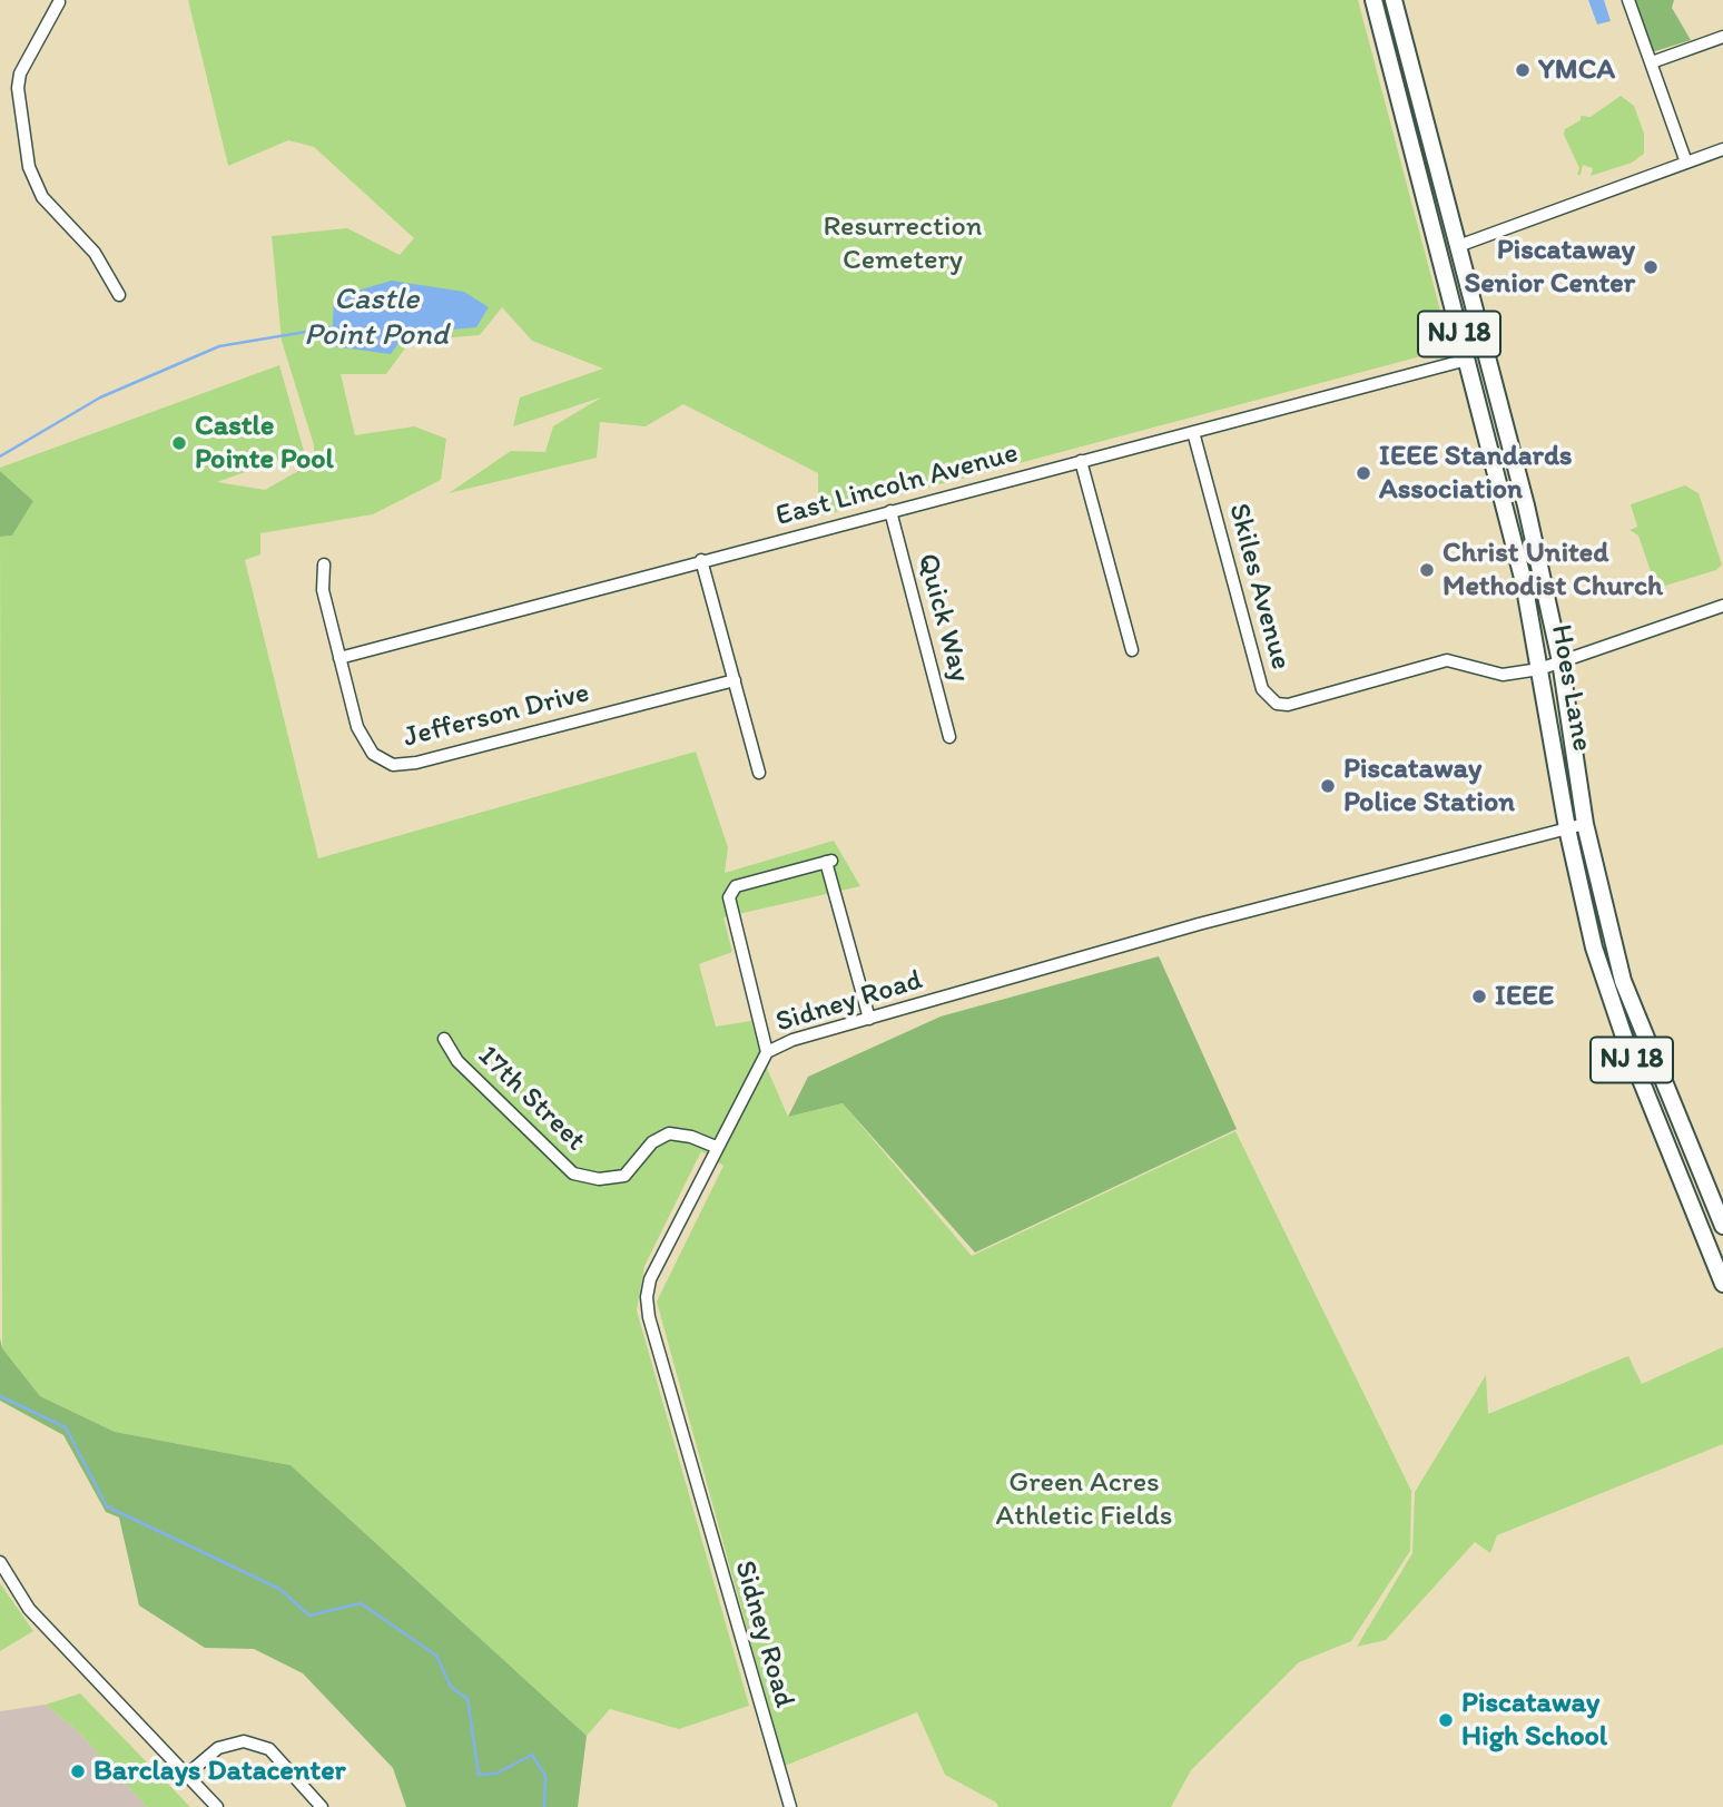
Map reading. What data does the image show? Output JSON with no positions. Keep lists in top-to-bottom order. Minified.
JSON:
{"streets":{"highway":["NJ 18","Hoes Lane"],"street":["East Lincoln Avenue","Skiles Avenue","Quick Way","Jefferson Drive","Sidney Road","17th Street"]},"crossings":[["East Lincoln Avenue","Skiles Avenue"],["East Lincoln Avenue","Quick Way"],["East Lincoln Avenue","Hoes Lane"],["East Lincoln Avenue","Jefferson Drive"],["Skiles Avenue","Hoes Lane"],["Hoes Lane","Sidney Road"],["Sidney Road","17th Street"]],"water":["Castle Point Pond"],"parks":["Resurrection Cemetery","Green Acres Athletic Fields"],"places":["YMCA","Piscataway Senior Center","Castle Pointe Pool","IEEE Standards Association","Christ United Methodist Church","Piscataway Police Station","IEEE","Piscataway High School","Barclays Datacenter"]}
